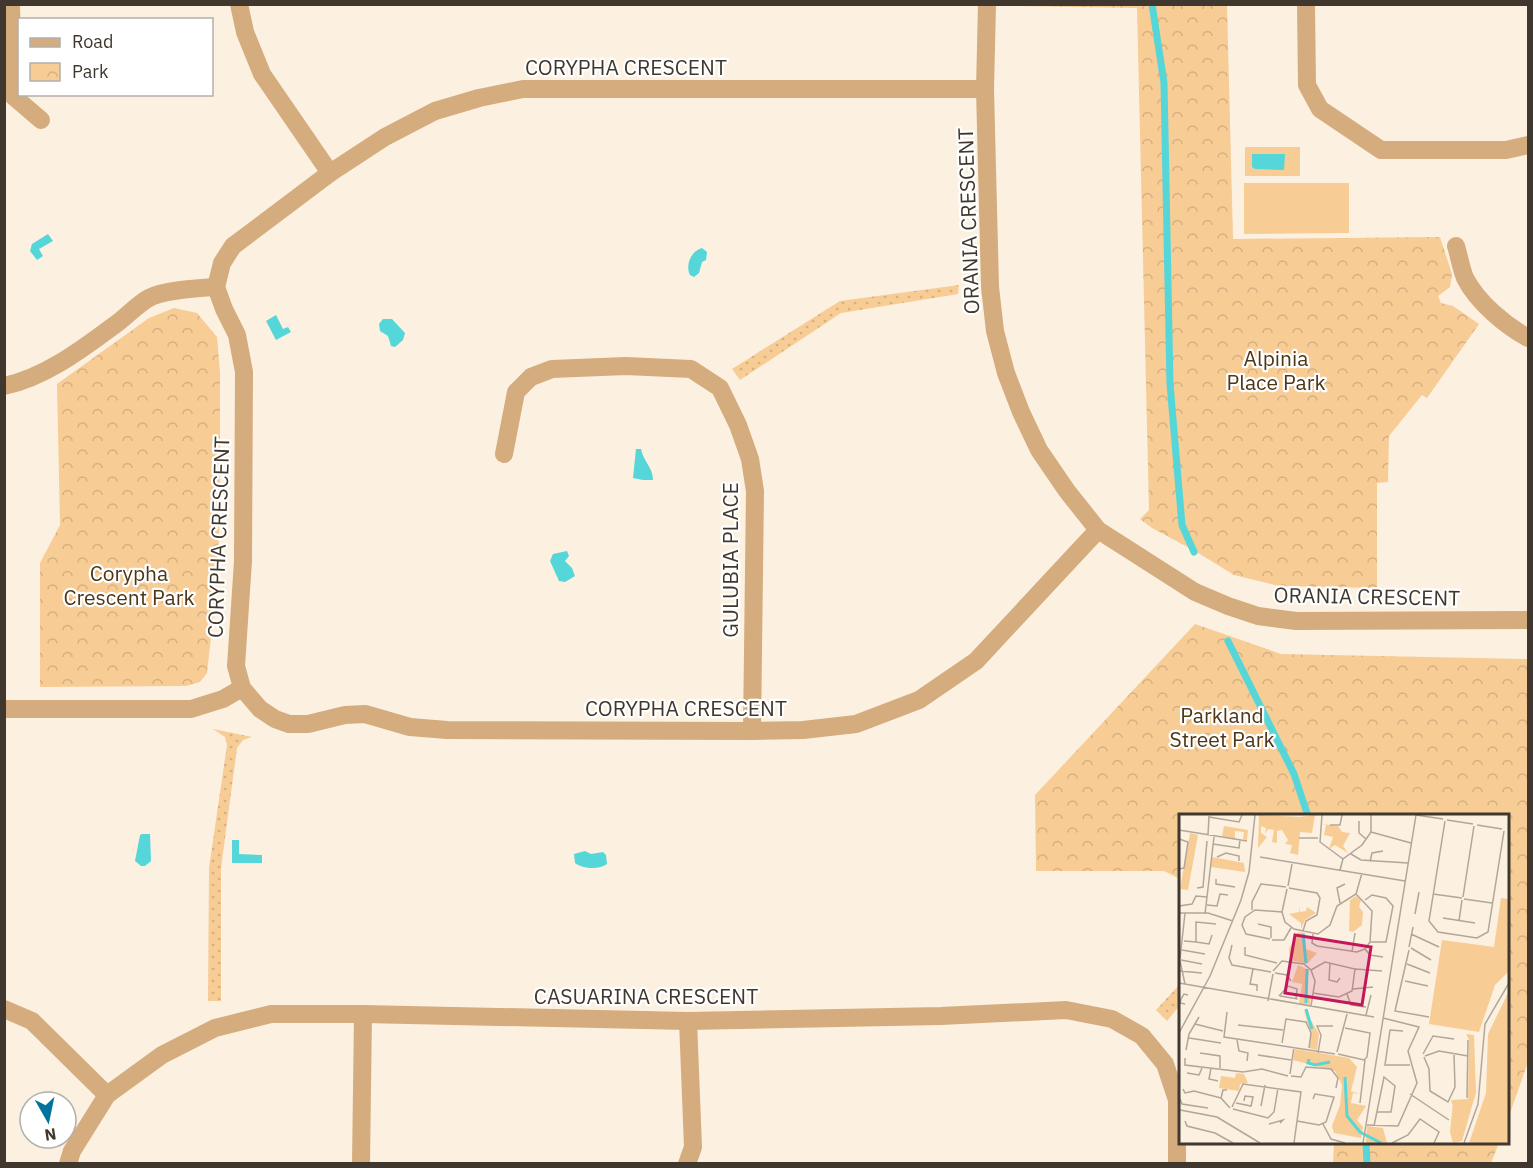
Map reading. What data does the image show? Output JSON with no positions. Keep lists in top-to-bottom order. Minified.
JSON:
{"streets":{"street":["CORYPHA CRESCENT","ORANIA CRESCENT","GULUBIA PLACE","CASUARINA CRESCENT"]},"crossings":[["CORYPHA CRESCENT","ORANIA CRESCENT"],["CORYPHA CRESCENT","GULUBIA PLACE"]],"parks":["Alpinia Place Park","Corypha Crescent Park","Parkland Street Park"],"legend":["Road","Park"],"north":"bottom"}
